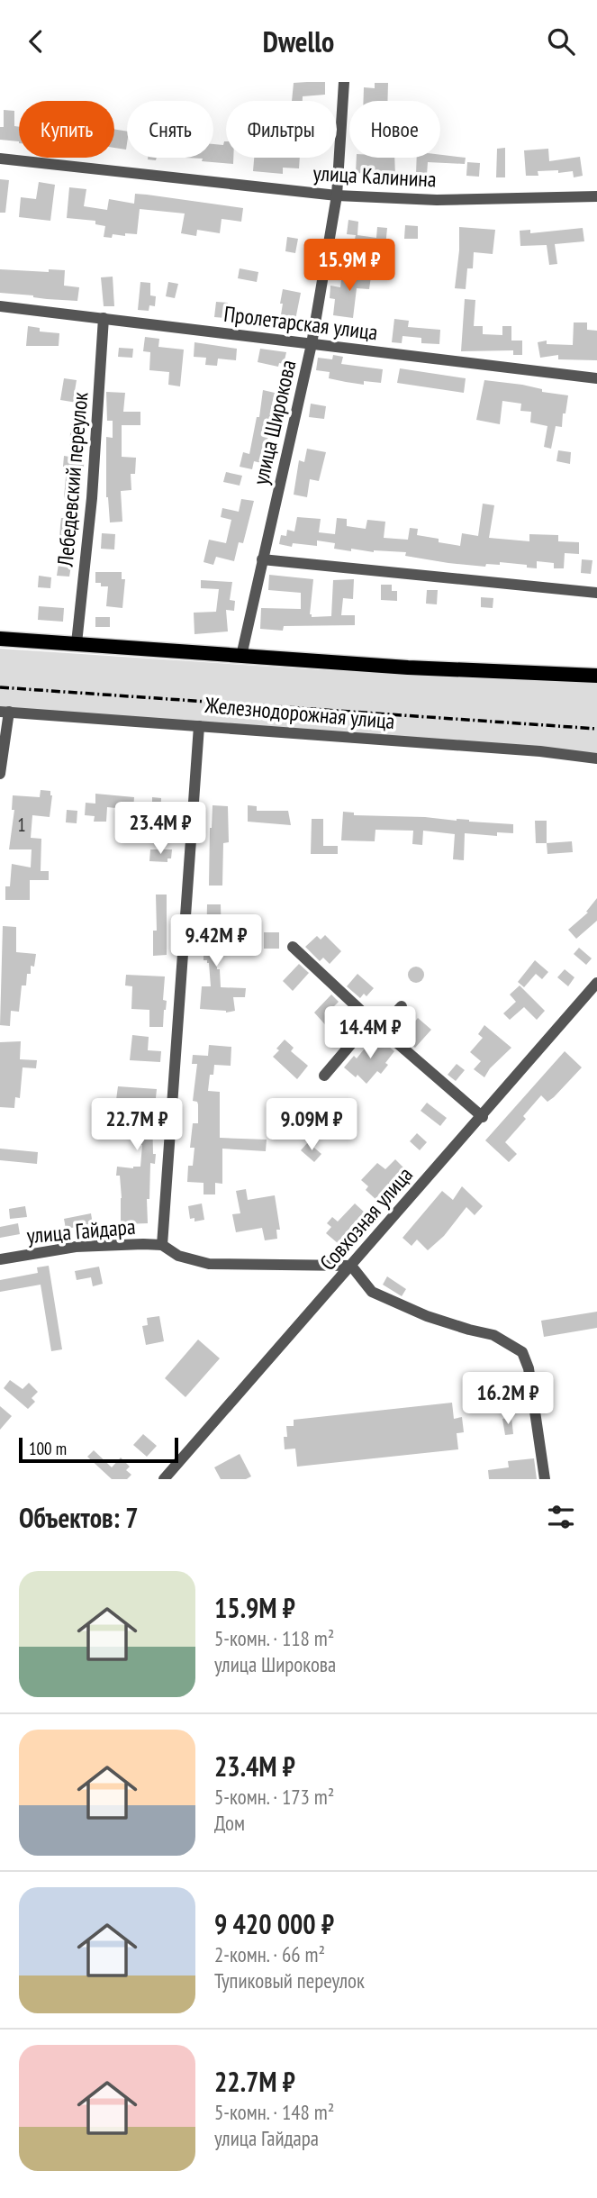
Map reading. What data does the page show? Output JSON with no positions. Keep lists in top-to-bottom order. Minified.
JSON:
{"streets":{"street":["улица Калинина","Пролетарская улица","улица Широкова","Лебедевский переулок","Железнодорожная улица","Совхозная улица","улица Гайдара"]},"crossings":[["улица Калинина","улица Широкова"],["Пролетарская улица","улица Широкова"],["Пролетарская улица","Лебедевский переулок"],["Совхозная улица","улица Гайдара"]],"house_numbers":["1"],"scale_bar":"100 m","page":{"header":"Dwello","chip":["Купить","Снять","Фильтры","Новое"],"price":["15.9M ₽","23.4M ₽","9.42M ₽","14.4M ₽","22.7M ₽","9.09M ₽","16.2M ₽"],"scale":"100 m","heading":"Объектов: 7","list":[{"name":"15.9M ₽","note":"5-комн. · 118 m² · улица Широкова"},{"name":"23.4M ₽","note":"5-комн. · 173 m² · Дом"},{"name":"9 420 000 ₽","note":"2-комн. · 66 m² · Тупиковый переулок"},{"name":"22.7M ₽","note":"5-комн. · 148 m² · улица Гайдара"}]}}
